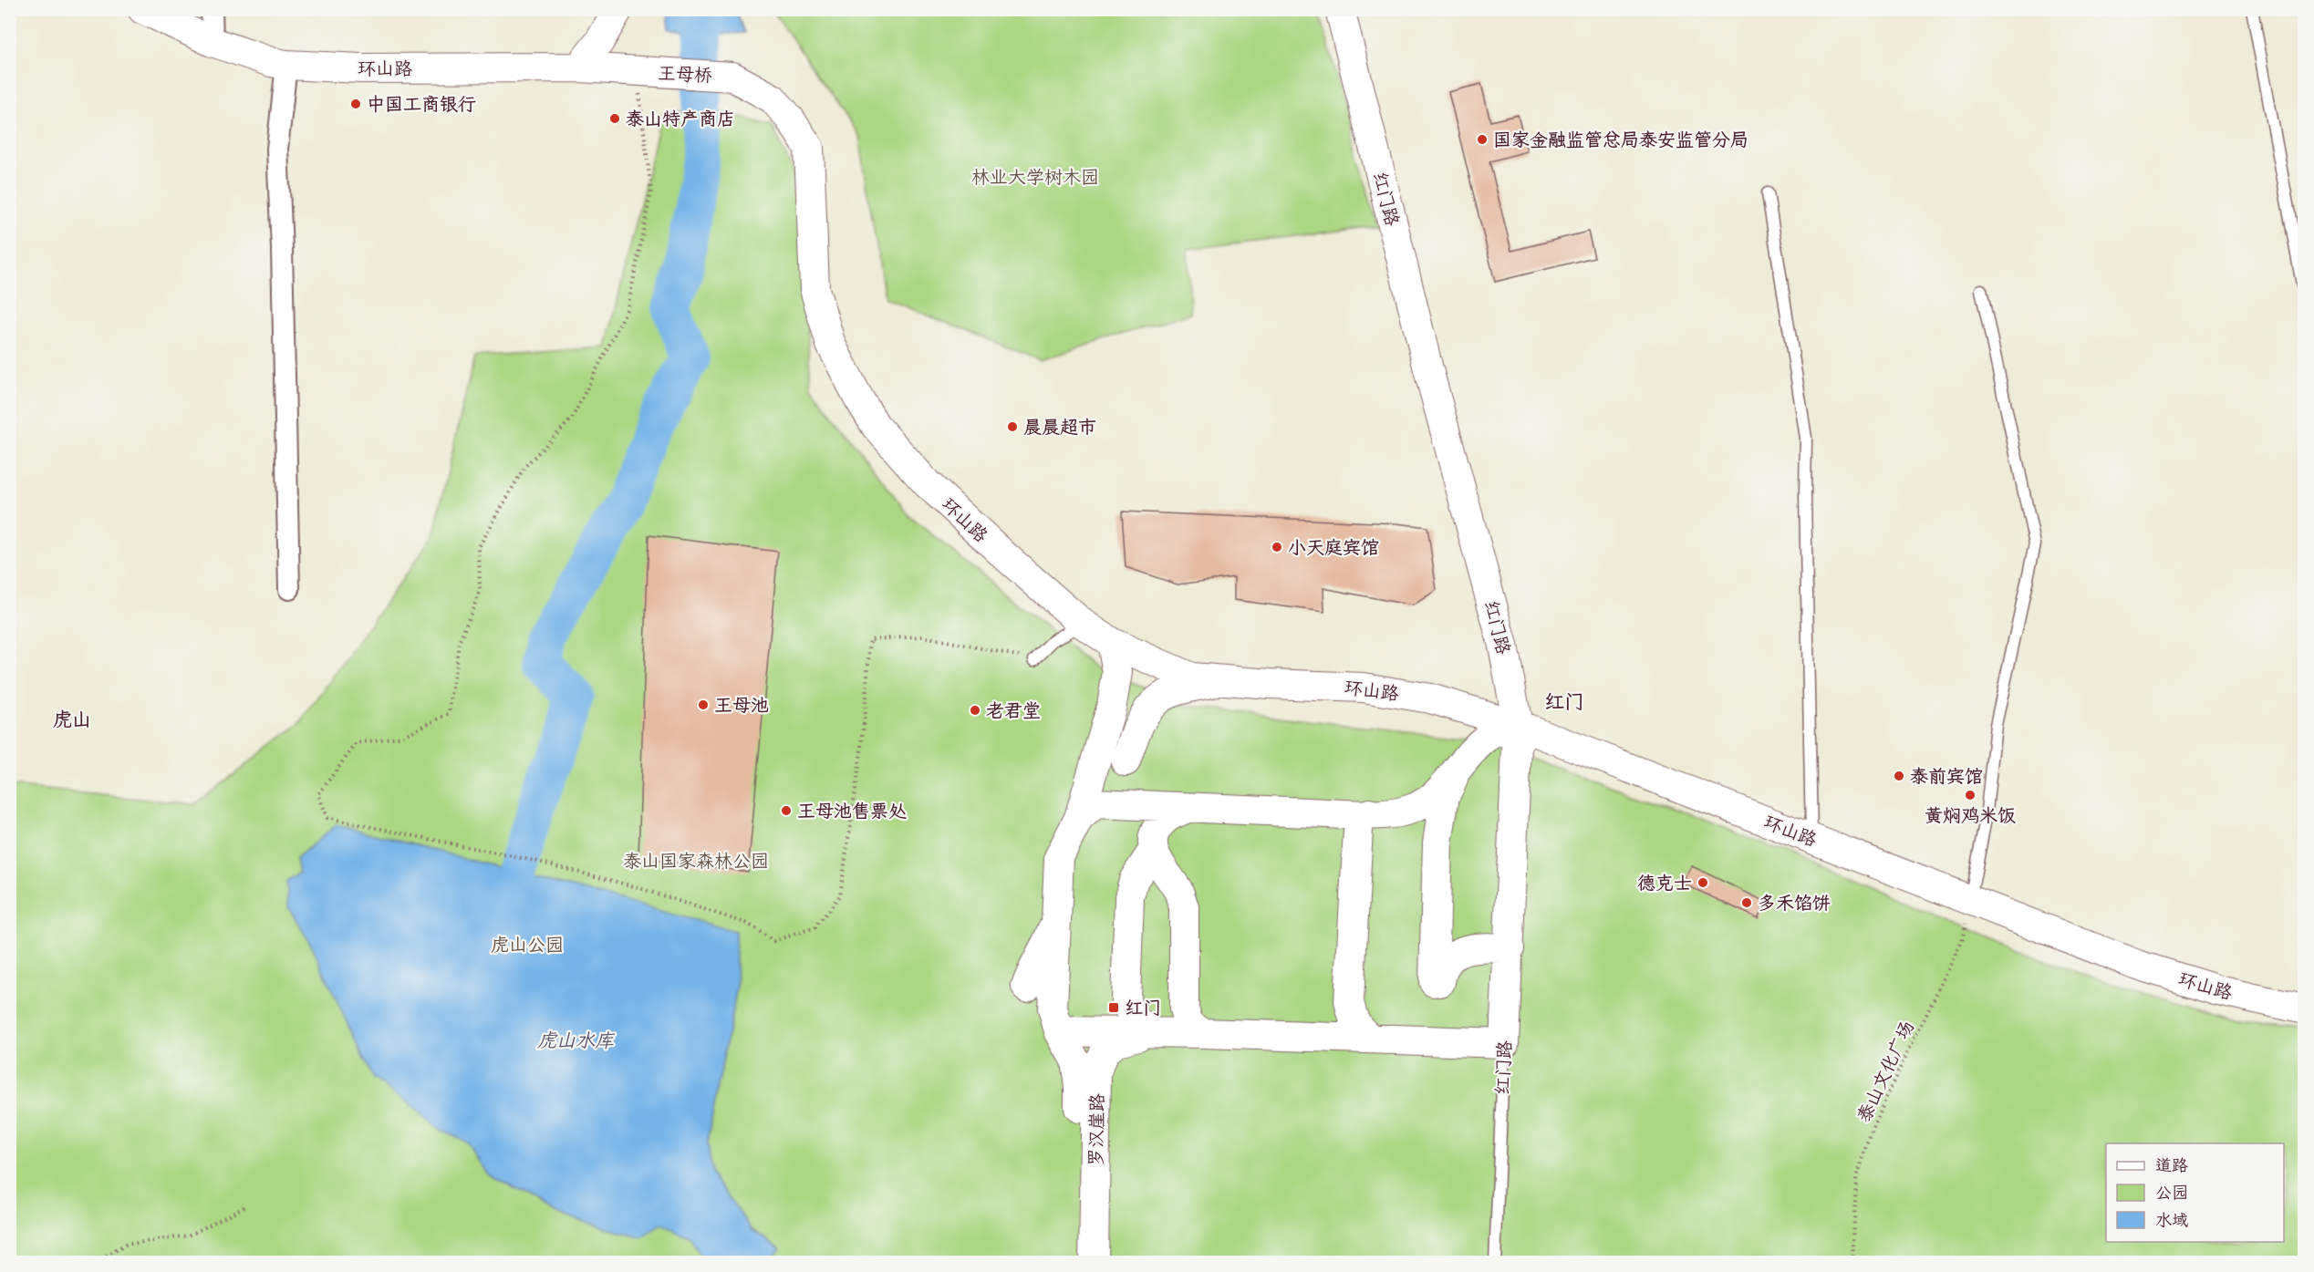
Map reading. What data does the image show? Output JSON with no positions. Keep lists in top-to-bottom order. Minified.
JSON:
{"streets":{"street":["环山路","王母桥","红门路","罗汉崖路"],"path":["泰山文化广场"]},"crossings":[["环山路","王母桥"],["环山路","红门路"],["环山路","泰山文化广场"]],"districts":["红门","虎山"],"water":["虎山水库"],"parks":["林业大学树木园","泰山国家森林公园","虎山公园"],"places":{"other":["中国工商银行","泰山特产商店","国家金融监管总局泰安监管分局","晨晨超市","小天庭宾馆","王母池","老君堂","泰前宾馆","黄焖鸡米饭","王母池售票处","德克士","多禾馅饼"],"transit":["红门"]},"legend":["道路","公园","水域"]}
